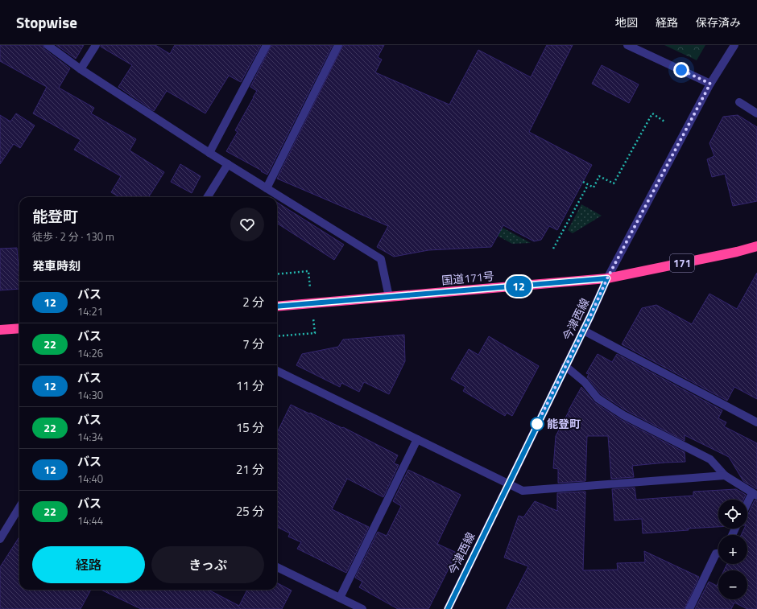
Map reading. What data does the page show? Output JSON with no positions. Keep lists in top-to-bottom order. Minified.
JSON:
{"streets":{"highway":["171","国道171号"],"street":["今津西線"]},"crossings":[["国道171号","今津西線"]],"places":["能登町"],"lines":["bus line 12"],"page":{"header":"Stopwise","nav":["地図","経路","保存済み"],"on_map":"12","heading":[["能登町","徒歩 · 2 分 · 130 m"],"発車時刻"],"list":[{"mark":"12","name":"バス","note":"14:21","value":"2 分"},{"mark":"22","name":"バス","note":"14:26","value":"7 分"},{"mark":"12","name":"バス","note":"14:30","value":"11 分"},{"mark":"22","name":"バス","note":"14:34","value":"15 分"},{"mark":"12","name":"バス","note":"14:40","value":"21 分"},{"mark":"22","name":"バス","note":"14:44","value":"25 分"}],"map_buttons":["+","−"],"buttons":["経路","きっぷ"]}}
